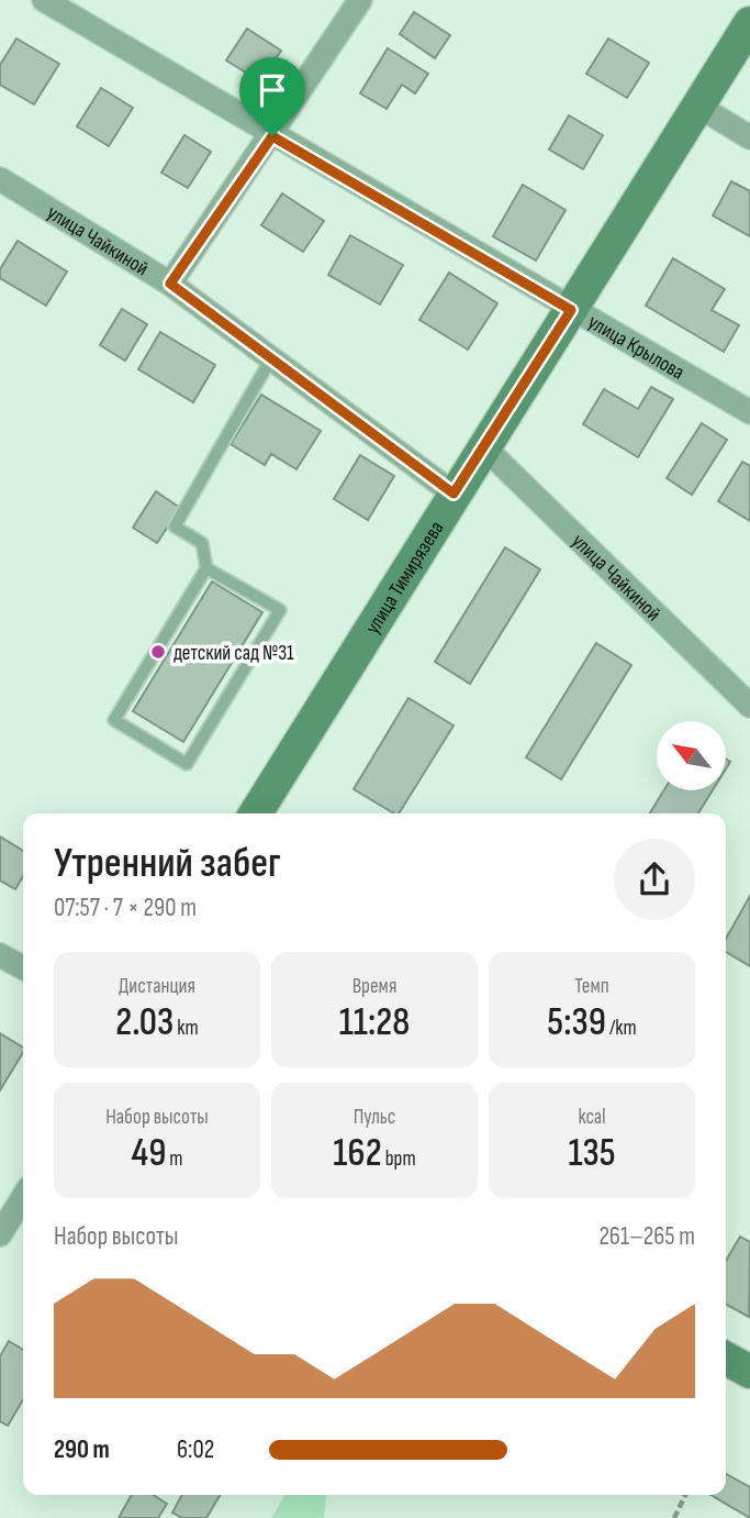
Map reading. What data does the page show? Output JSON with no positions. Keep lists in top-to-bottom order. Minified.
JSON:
{"streets":{"street":["улица Чайкиной","улица Крылова","улица Тимирязева"]},"crossings":[["улица Чайкиной","улица Тимирязева"],["улица Крылова","улица Тимирязева"]],"places":["детский сад №31"],"north":"top left","page":{"heading":["Утренний забег","07:57 · 7 × 290 m"],"stats":[["Дистанция","2.03 km"],["Время","11:28"],["Темп","5:39 /km"],["Набор высоты","49 m"],["Пульс","162 bpm"],["kcal","135"]],"chart":["Набор высоты","261–265 m"],"list":[{"name":"290 m","note":"6:02"}]}}
